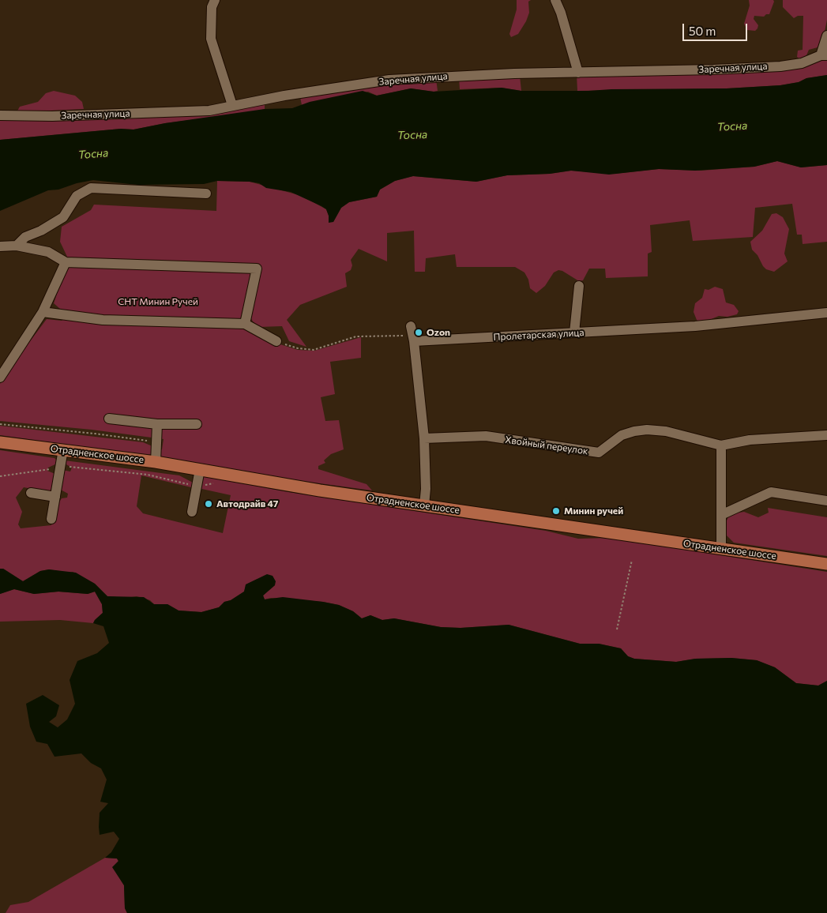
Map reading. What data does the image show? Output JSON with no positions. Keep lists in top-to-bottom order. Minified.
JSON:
{"streets":{"main road":["Отрадненское шоссе"],"street":["Заречная улица","Пролетарская улица","Хвойный переулок"]},"water":["Тосна"],"parks":["СНТ Минин Ручей"],"places":["Ozon","Автодрайв 47","Минин ручей"],"scale_bar":"50 m"}
